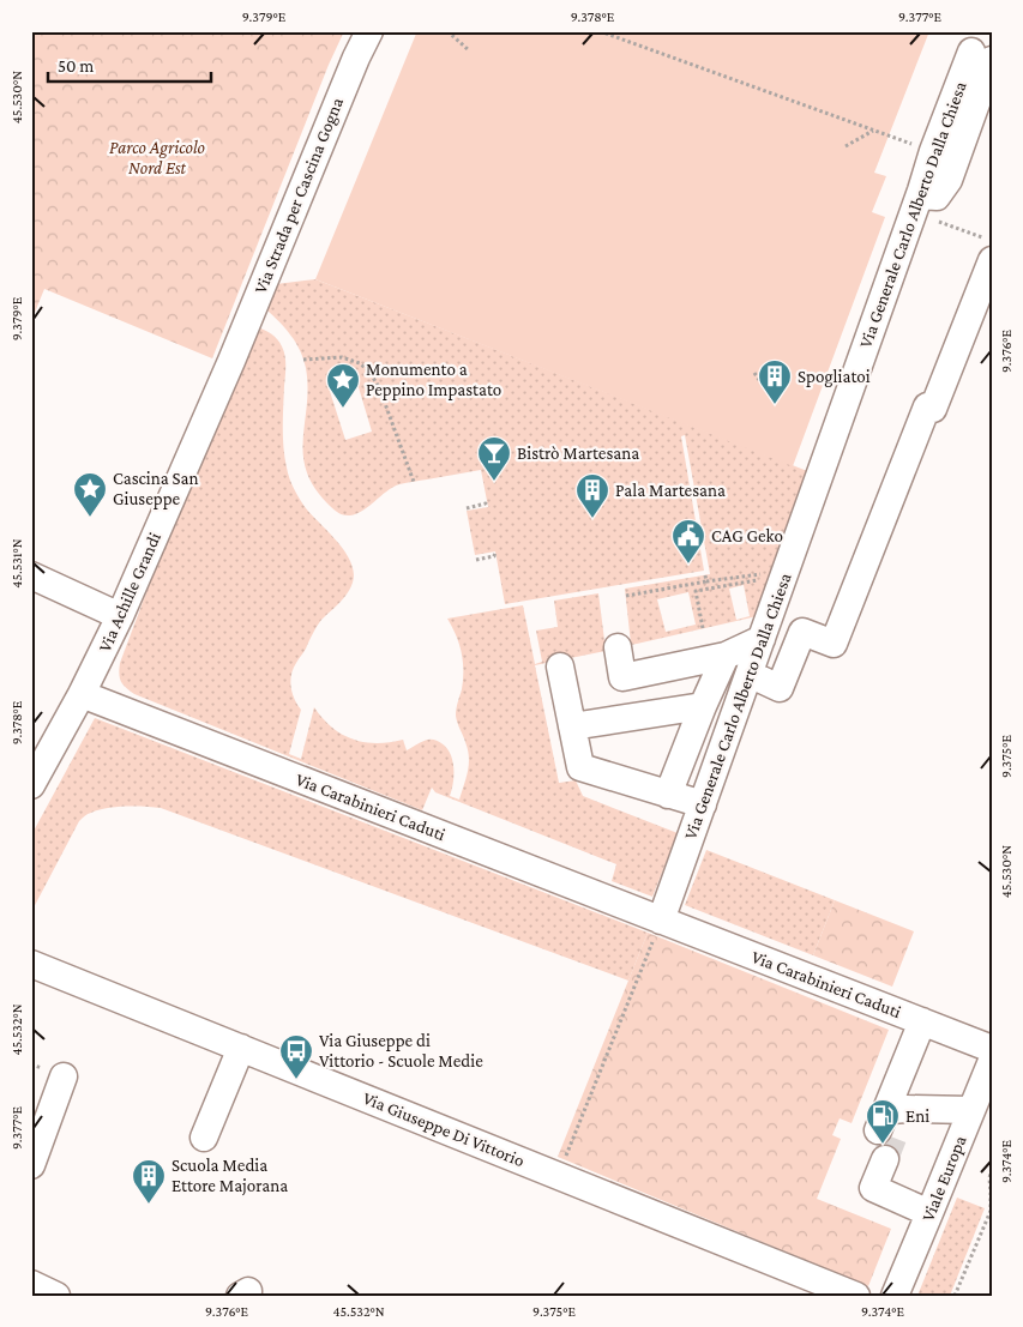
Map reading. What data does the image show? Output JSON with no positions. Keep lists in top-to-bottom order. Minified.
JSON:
{"streets":{"street":["Via Strada per Cascina Gogna","Via Generale Carlo Alberto Dalla Chiesa","Via Achille Grandi","Via Carabinieri Caduti","Via Giuseppe Di Vittorio","Viale Europa"]},"crossings":[["Via Strada per Cascina Gogna","Via Achille Grandi"],["Via Generale Carlo Alberto Dalla Chiesa","Via Carabinieri Caduti"],["Via Achille Grandi","Via Carabinieri Caduti"]],"parks":["Parco Agricolo Nord Est"],"places":{"building":["Spogliatoi","Pala Martesana","Scuola Media Ettore Majorana"],"place":["Monumento a Peppino Impastato","Cascina San Giuseppe"],"bar":["Bistrò Martesana"],"public building":["CAG Geko"],"bus stop":["Via Giuseppe di Vittorio - Scuole Medie"],"fuel station":["Eni"]},"scale_bar":"50 m","coordinates":["9.379°E","9.378°E","9.377°E","45.530°N","9.376°E","45.531°N","9.375°E","45.532°N","9.374°E"]}
